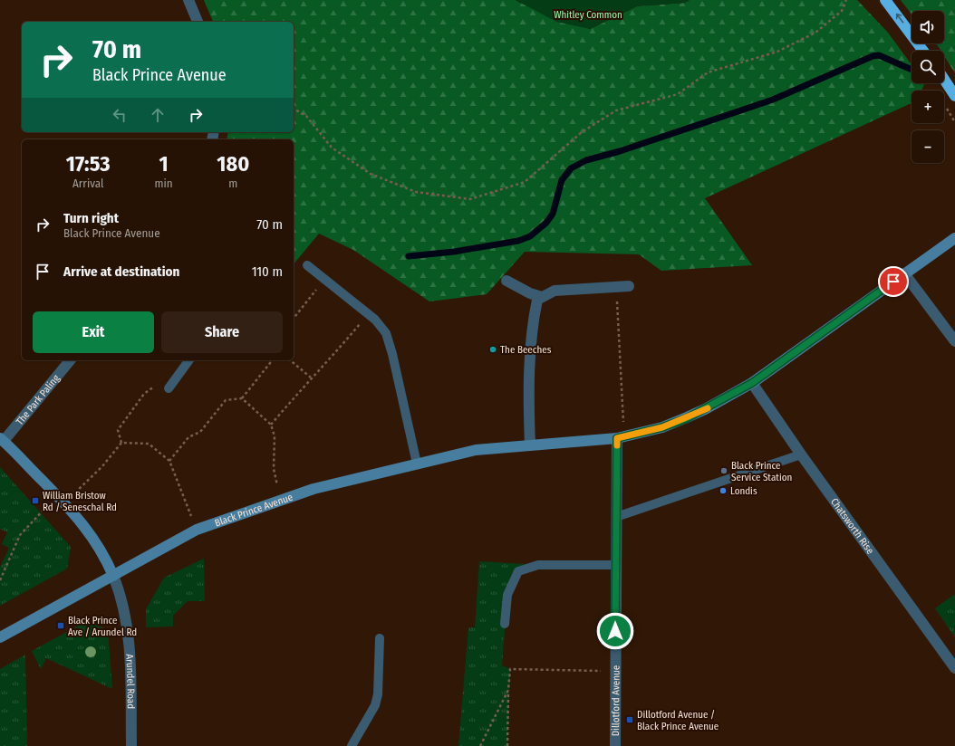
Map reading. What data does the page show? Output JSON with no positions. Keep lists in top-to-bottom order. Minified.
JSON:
{"streets":{"street":["The Park Paling","Black Prince Avenue","Chatsworth Rise","Arundel Road","Dillotford Avenue"]},"crossings":[["Black Prince Avenue","Chatsworth Rise"],["Black Prince Avenue","Arundel Road"],["Black Prince Avenue","Dillotford Avenue"]],"parks":["Whitley Common"],"places":{"other":["The Beeches","Black Prince Service Station","Londis"],"transit":["William Bristow Rd / Seneschal Rd","Black Prince Ave / Arundel Rd","Dillotford Avenue / Black Prince Avenue"]},"page":{"map_buttons":["+","−"],"turn":["70 m","Black Prince Avenue"],"eta":["17:53","Arrival","1","min","180","m"],"list":[{"name":"Turn right","note":"Black Prince Avenue","value":"70 m"},{"name":"Arrive at destination","value":"110 m"}],"buttons":["Exit","Share"]}}
